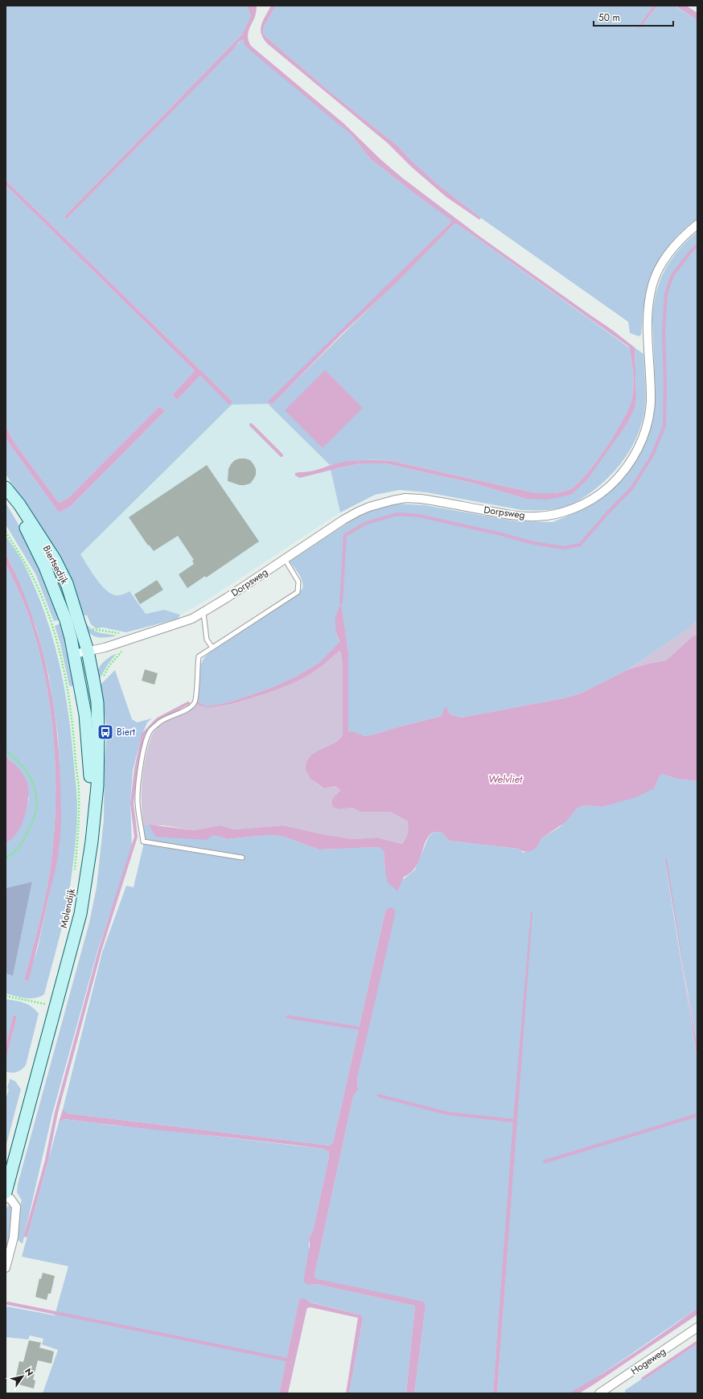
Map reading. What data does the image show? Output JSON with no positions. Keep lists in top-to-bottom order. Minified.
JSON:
{"streets":{"main road":["Biertsedijk","Molendijk"],"street":["Dorpsweg","Hogeweg"]},"crossings":[["Dorpsweg","Biertsedijk"],["Dorpsweg","Molendijk"],["Biertsedijk","Molendijk"]],"water":["Welvliet"],"places":{"bus stop":["Biert"]},"scale_bar":"50 m","north":"top right"}
